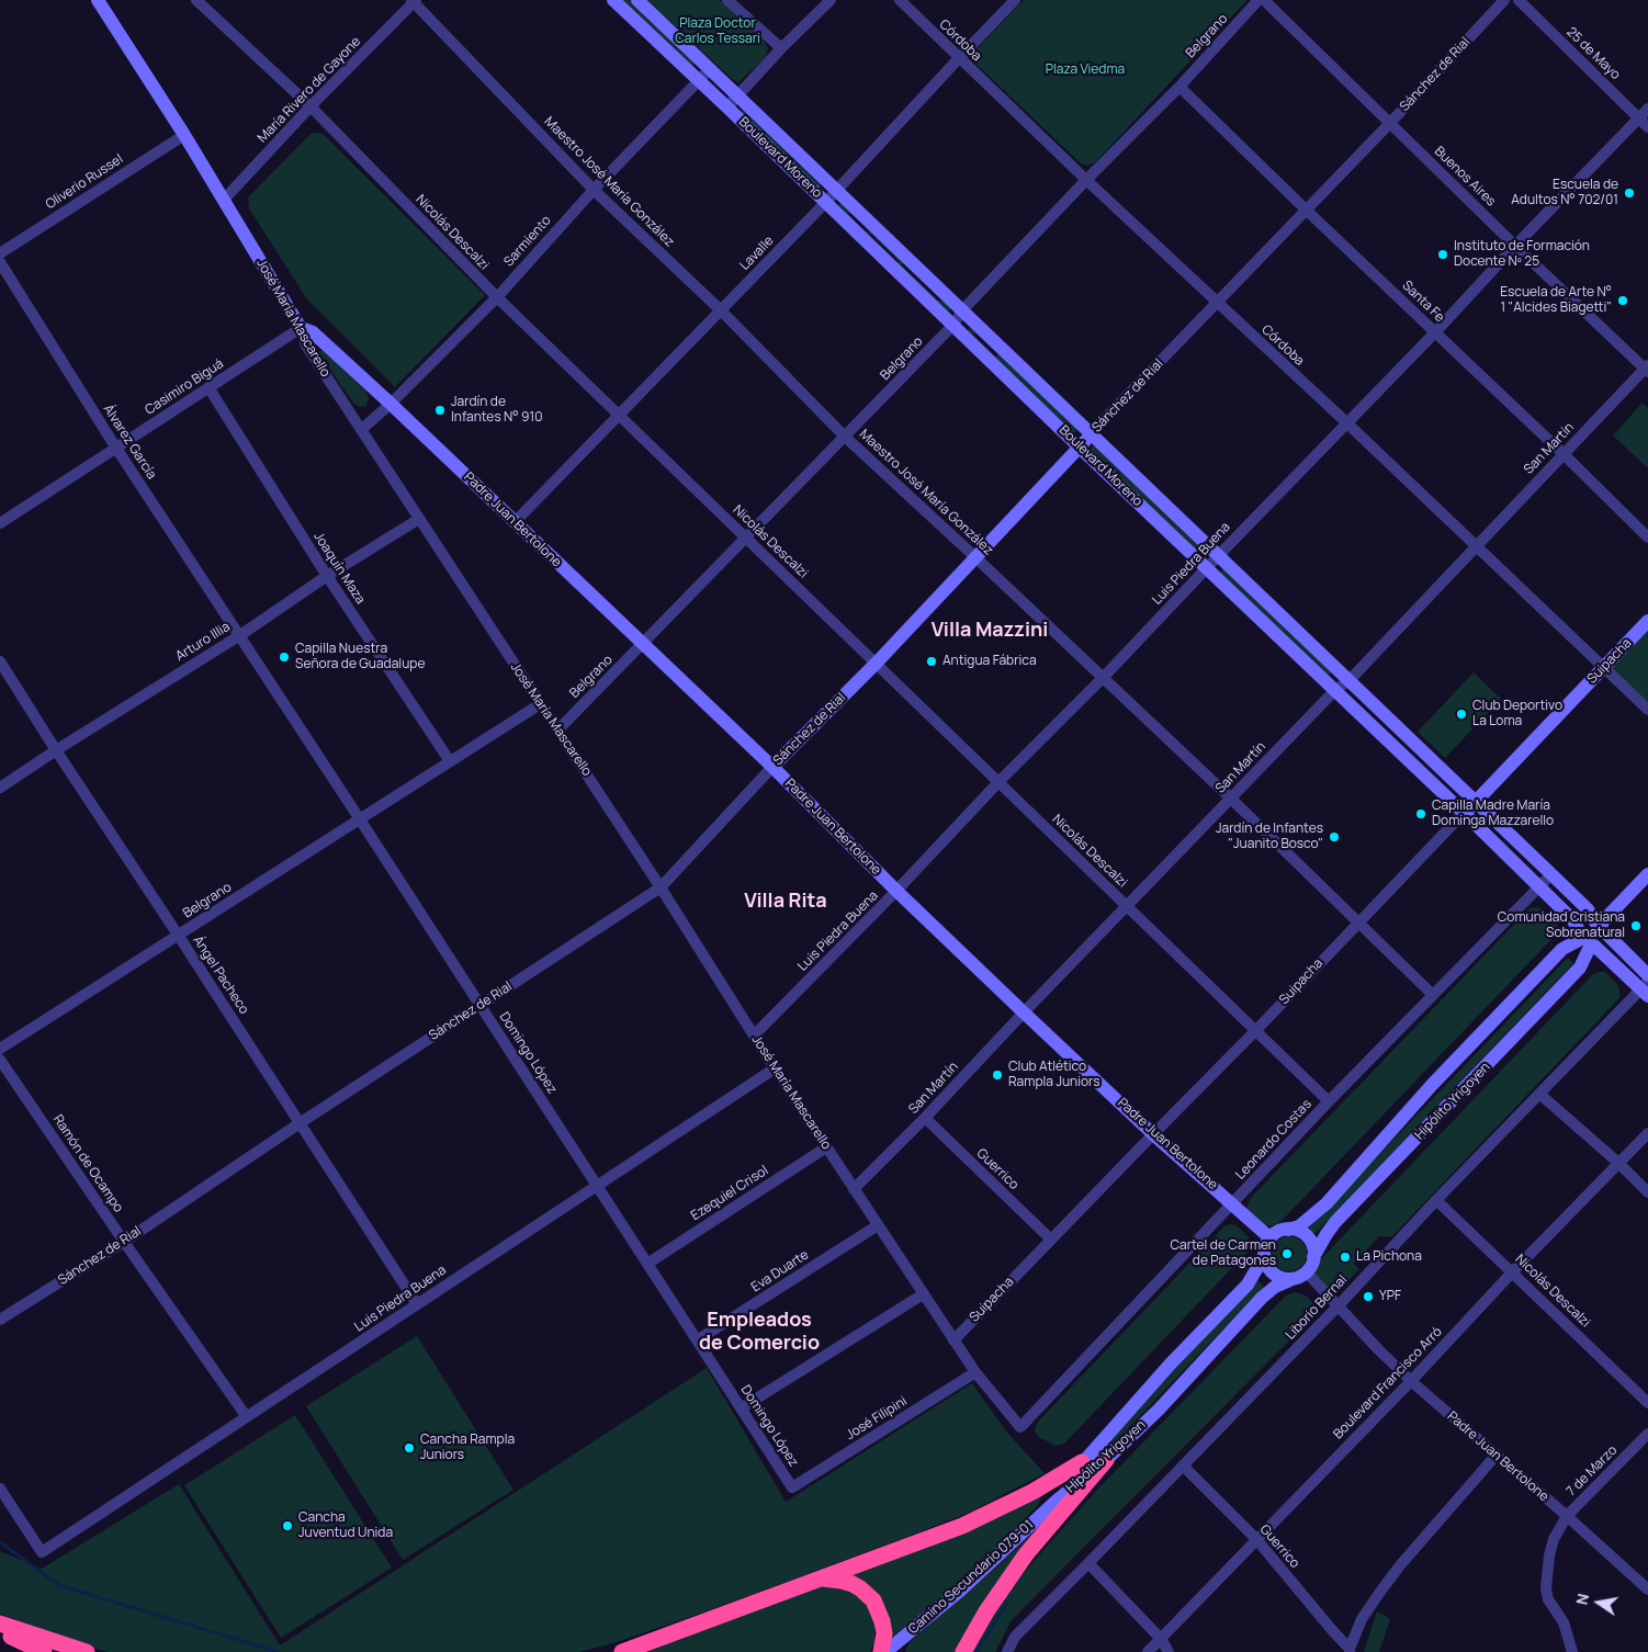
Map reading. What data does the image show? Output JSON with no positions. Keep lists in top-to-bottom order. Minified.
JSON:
{"streets":{"main road":["Sánchez de Rial","Boulevard Moreno","José María Mascarello","Padre Juan Bertolone","Suipacha","Hipólito Yrigoyen","Camino Secundario 079-01"],"street":["Belgrano","Córdoba","25 de Mayo","María Rivero de Gayone","Buenos Aires","Oliverio Russel","Maestro José María González","Nicolás Descalzi","Sarmiento","Lavalle","Santa Fe","Casimiro Biguá","Álvarez García","San Martín","Luis Piedra Buena","Joaquín Maza","Arturo Illia","Ángel Pacheco","Domingo López","Leonardo Costas","Ramón de Ocampo","Guerrico","Ezequiel Crisol","Eva Duarte","Liborio Bernal","Boulevard Francisco Arró","José Filipini","7 de Marzo"]},"crossings":[["Belgrano","Córdoba"],["Belgrano","Boulevard Moreno"],["Belgrano","Maestro José María González"],["Belgrano","Nicolás Descalzi"],["Belgrano","Santa Fe"],["Belgrano","José María Mascarello"],["Belgrano","Padre Juan Bertolone"],["Belgrano","Joaquín Maza"],["Belgrano","Ángel Pacheco"],["Belgrano","Domingo López"],["Córdoba","Sánchez de Rial"],["Córdoba","Lavalle"],["Córdoba","San Martín"],["Córdoba","Luis Piedra Buena"],["Córdoba","Suipacha"],["25 de Mayo","Luis Piedra Buena"],["Sánchez de Rial","Boulevard Moreno"],["Sánchez de Rial","Buenos Aires"],["Sánchez de Rial","Maestro José María González"],["Sánchez de Rial","Nicolás Descalzi"],["Sánchez de Rial","Santa Fe"],["Sánchez de Rial","José María Mascarello"],["Sánchez de Rial","Padre Juan Bertolone"],["Sánchez de Rial","Ángel Pacheco"],["Sánchez de Rial","Domingo López"],["Sánchez de Rial","Ramón de Ocampo"],["María Rivero de Gayone","Maestro José María González"],["María Rivero de Gayone","Nicolás Descalzi"],["María Rivero de Gayone","José María Mascarello"],["Boulevard Moreno","Sarmiento"],["Boulevard Moreno","Lavalle"],["Boulevard Moreno","San Martín"],["Boulevard Moreno","Luis Piedra Buena"],["Boulevard Moreno","Suipacha"],["Boulevard Moreno","Hipólito Yrigoyen"],["Boulevard Moreno","Leonardo Costas"],["Boulevard Moreno","Liborio Bernal"],["Buenos Aires","San Martín"],["Buenos Aires","Luis Piedra Buena"],["Oliverio Russel","José María Mascarello"],["Maestro José María González","Sarmiento"],["Maestro José María González","Lavalle"],["Maestro José María González","San Martín"],["Maestro José María González","Luis Piedra Buena"],["Maestro José María González","Suipacha"],["Maestro José María González","Leonardo Costas"],["Nicolás Descalzi","Sarmiento"],["Nicolás Descalzi","Lavalle"],["Nicolás Descalzi","San Martín"],["Nicolás Descalzi","Luis Piedra Buena"],["Nicolás Descalzi","Suipacha"],["Nicolás Descalzi","Leonardo Costas"],["Nicolás Descalzi","Liborio Bernal"],["Nicolás Descalzi","Boulevard Francisco Arró"],["Sarmiento","José María Mascarello"],["Sarmiento","Padre Juan Bertolone"],["Lavalle","Padre Juan Bertolone"],["Santa Fe","San Martín"],["Santa Fe","Luis Piedra Buena"],["José María Mascarello","Casimiro Biguá"],["José María Mascarello","San Martín"],["José María Mascarello","Padre Juan Bertolone"],["José María Mascarello","Luis Piedra Buena"],["José María Mascarello","Arturo Illia"],["José María Mascarello","Suipacha"],["José María Mascarello","Leonardo Costas"],["José María Mascarello","Ezequiel Crisol"],["José María Mascarello","Eva Duarte"],["José María Mascarello","José Filipini"],["Casimiro Biguá","Álvarez García"],["Casimiro Biguá","Padre Juan Bertolone"],["Casimiro Biguá","Joaquín Maza"],["Álvarez García","Arturo Illia"],["Álvarez García","Domingo López"],["San Martín","Padre Juan Bertolone"],["San Martín","Guerrico"],["Padre Juan Bertolone","Luis Piedra Buena"],["Padre Juan Bertolone","Suipacha"],["Padre Juan Bertolone","Hipólito Yrigoyen"],["Padre Juan Bertolone","Leonardo Costas"],["Padre Juan Bertolone","Liborio Bernal"],["Padre Juan Bertolone","Boulevard Francisco Arró"],["Padre Juan Bertolone","7 de Marzo"],["Luis Piedra Buena","Ángel Pacheco"],["Luis Piedra Buena","Domingo López"],["Luis Piedra Buena","Ramón de Ocampo"],["Joaquín Maza","Arturo Illia"],["Arturo Illia","Ángel Pacheco"],["Arturo Illia","Domingo López"],["Suipacha","Guerrico"],["Domingo López","Ezequiel Crisol"],["Domingo López","Eva Duarte"],["Domingo López","José Filipini"],["Hipólito Yrigoyen","Camino Secundario 079-01"],["Guerrico","Liborio Bernal"],["Guerrico","Boulevard Francisco Arró"]],"districts":["Villa Mazzini","Villa Rita","Empleados de Comercio"],"parks":["Plaza Doctor Carlos Tessari","Plaza Viedma"],"places":["Escuela de Adultos N° 702/01","Instituto de Formación Docente Nº 25","Escuela de Arte N° 1 \"Alcides Biagetti\"","Jardín de Infantes N° 910","Capilla Nuestra Señora de Guadalupe","Antigua Fábrica","Club Deportivo La Loma","Capilla Madre María Dominga Mazzarello","Jardín de Infantes \"Juanito Bosco\"","Comunidad Cristiana Sobrenatural","Club Atlético Rampla Juniors","Cartel de Carmen de Patagones","La Pichona","YPF","Cancha Rampla Juniors","Cancha Juventud Unida"],"north":"left"}
